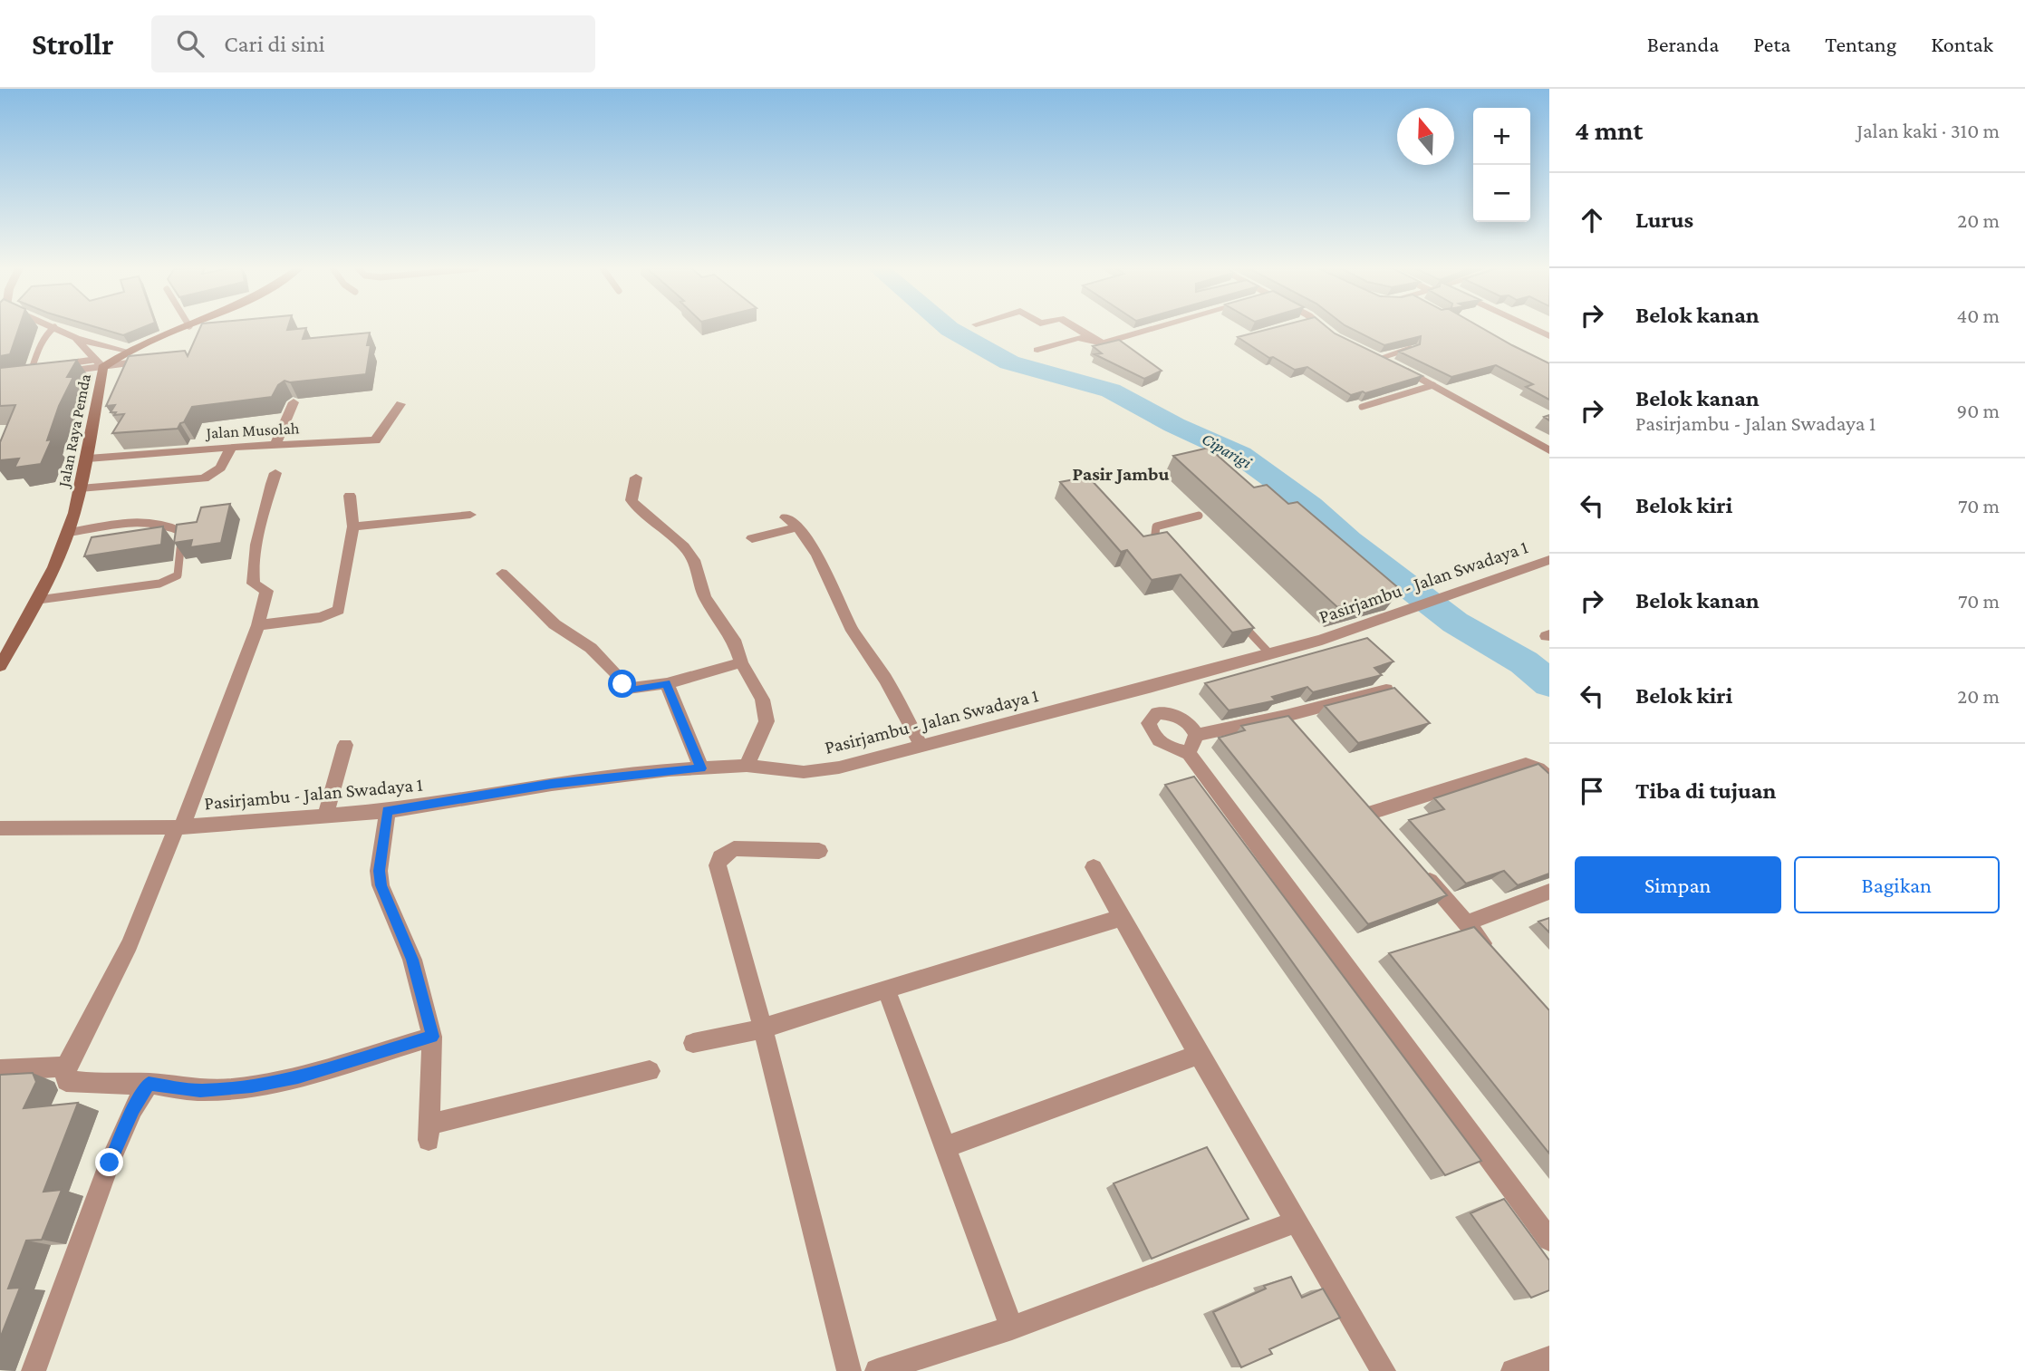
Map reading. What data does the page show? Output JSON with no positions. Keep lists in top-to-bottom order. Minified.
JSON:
{"streets":{"main road":["Jalan Raya Pemda"],"street":["Jalan Musolah","Pasirjambu - Jalan Swadaya 1"]},"crossings":[["Jalan Raya Pemda","Jalan Musolah"]],"districts":["Pasir Jambu"],"water":["Ciparigi"],"north":"top","page":{"header":"Strollr","search":"Cari di sini","nav":["Beranda","Peta","Tentang","Kontak"],"heading":["4 mnt","Jalan kaki · 310 m"],"map_buttons":["+","−"],"list":[["Lurus","20 m"],["Belok kanan","40 m"],["Belok kanan","Pasirjambu - Jalan Swadaya 1","90 m"],["Belok kiri","70 m"],["Belok kanan","70 m"],["Belok kiri","20 m"],"Tiba di tujuan"],"buttons":["Simpan","Bagikan"]}}
